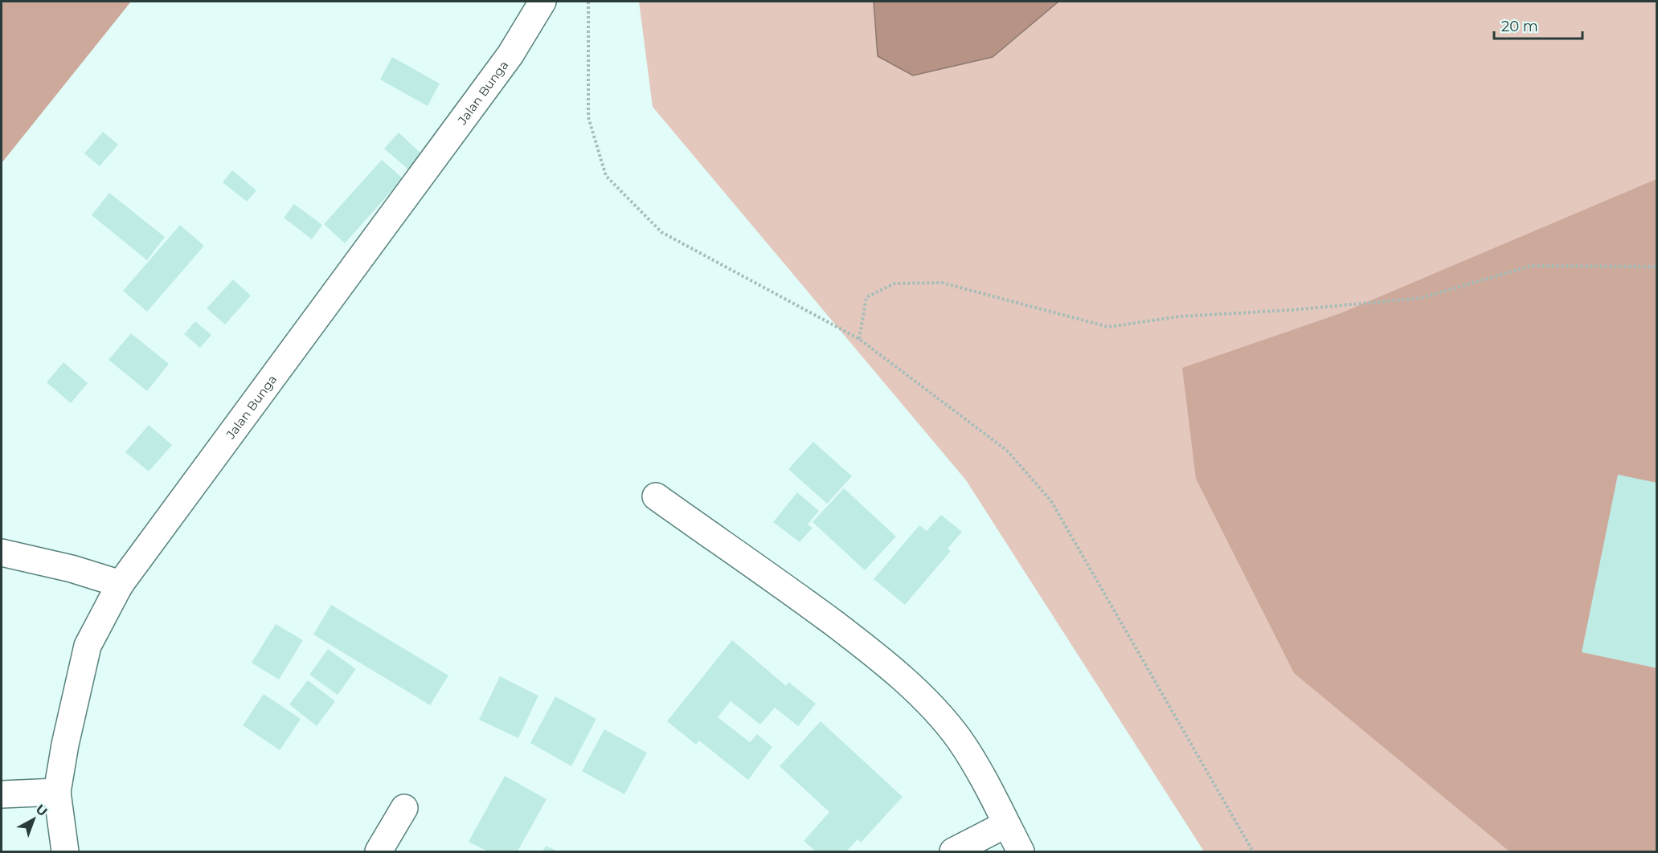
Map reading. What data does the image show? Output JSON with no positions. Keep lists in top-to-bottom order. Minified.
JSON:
{"streets":{"street":["Jalan Bunga"]},"scale_bar":"20 m","north":"top right"}
